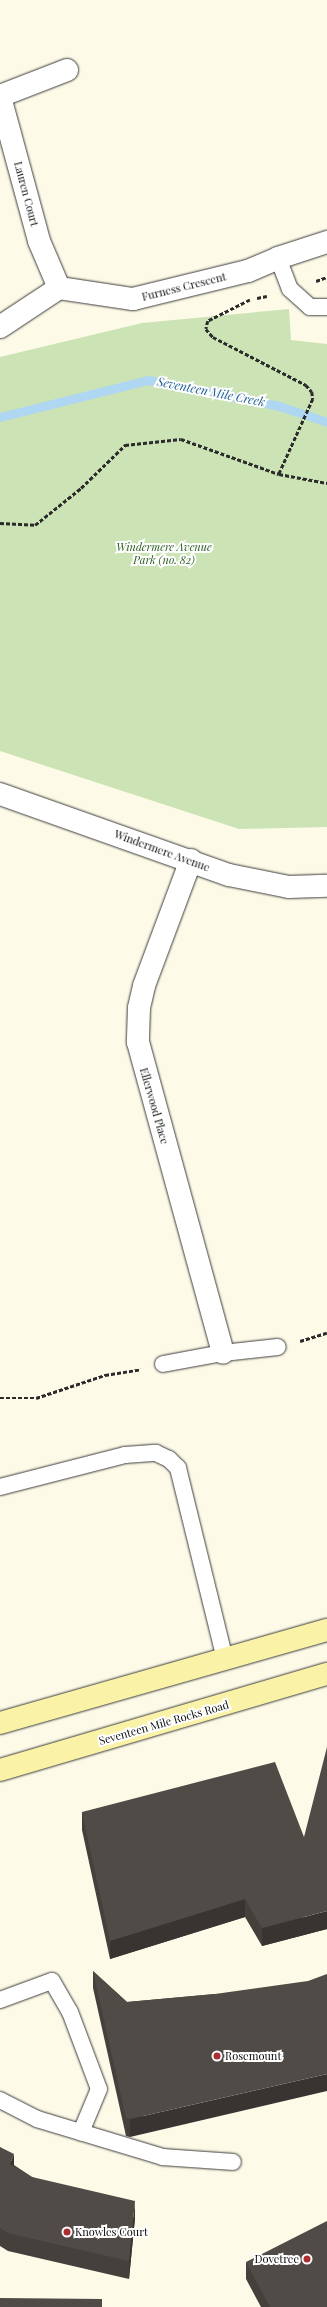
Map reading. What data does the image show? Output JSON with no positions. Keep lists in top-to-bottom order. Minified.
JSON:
{"streets":{"main road":["Seventeen Mile Rocks Road"],"street":["Lauren Court","Furness Crescent","Windermere Avenue","Ellerwood Place"]},"crossings":[["Lauren Court","Furness Crescent"],["Windermere Avenue","Ellerwood Place"]],"water":["Seventeen Mile Creek"],"parks":["Windermere Avenue Park (no. 82)"],"places":["Rosemount","Knowles Court","Dovetree"]}
